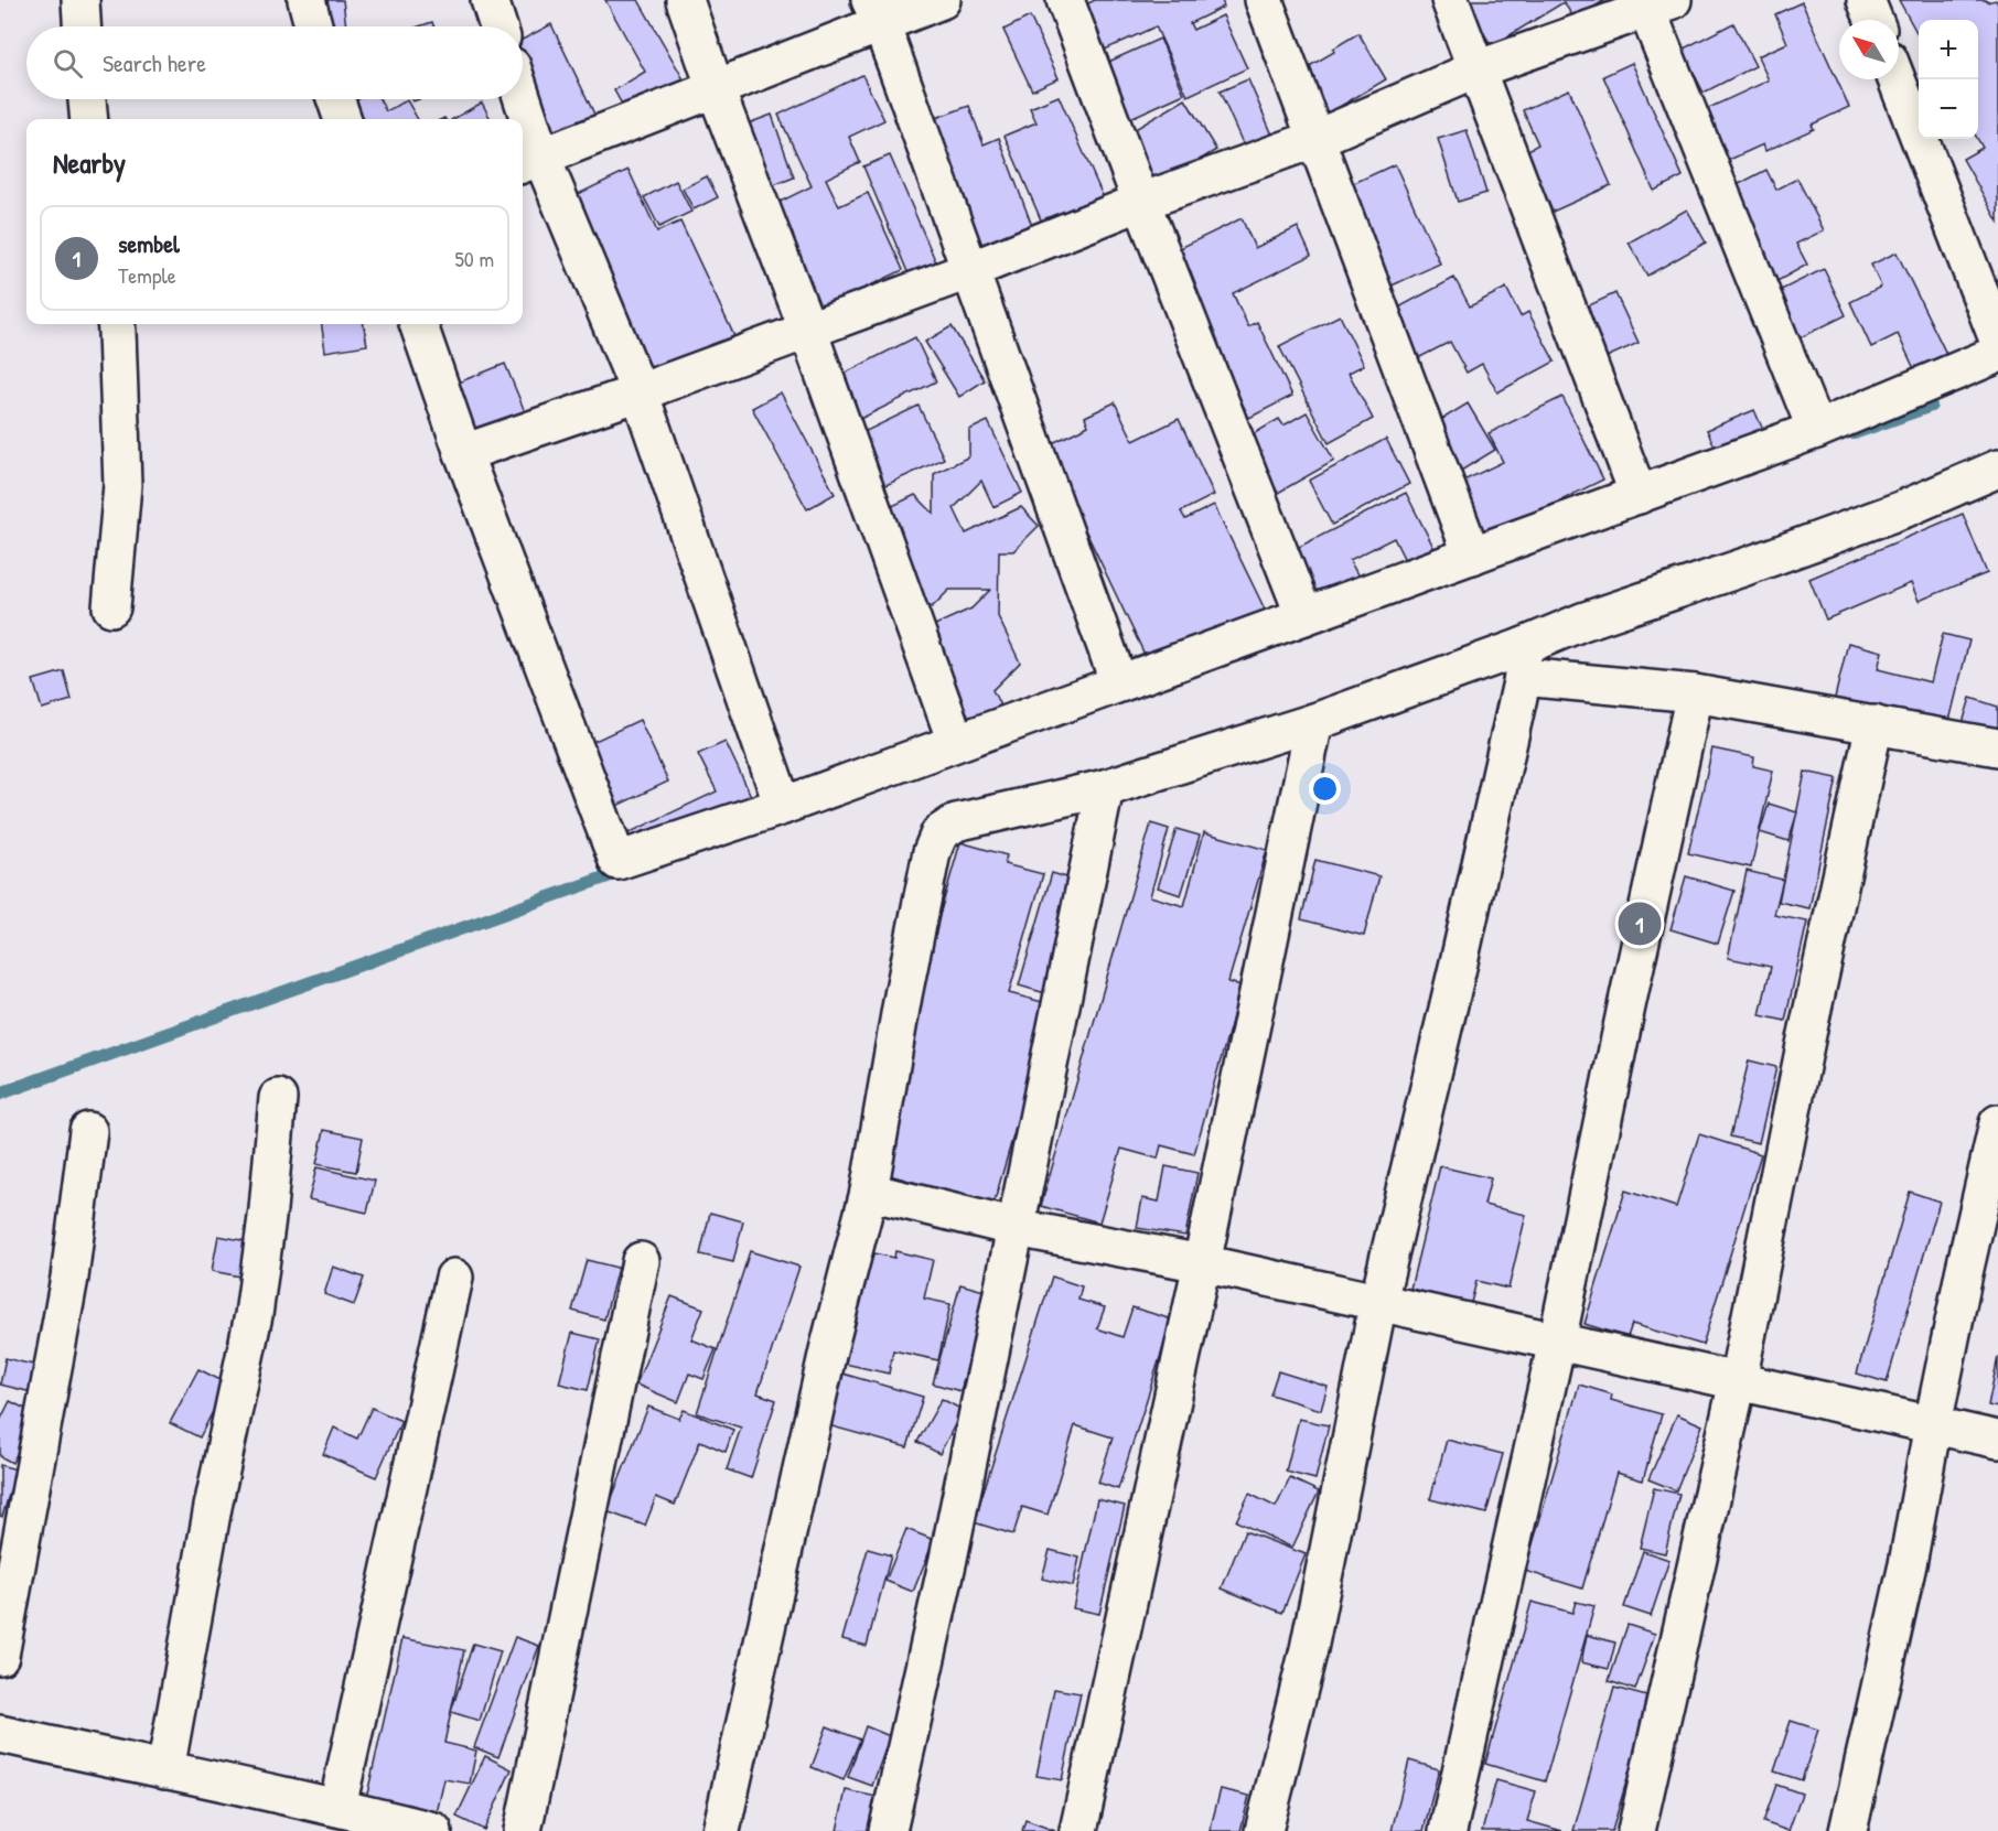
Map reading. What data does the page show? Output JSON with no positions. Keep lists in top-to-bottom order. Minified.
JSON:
{"north":"top left","page":{"map_buttons":["+","−"],"search":"Search here","heading":"Nearby","list":[{"mark":"1","name":"sembel","note":"Temple","value":"50 m"}],"pins":"1"}}
